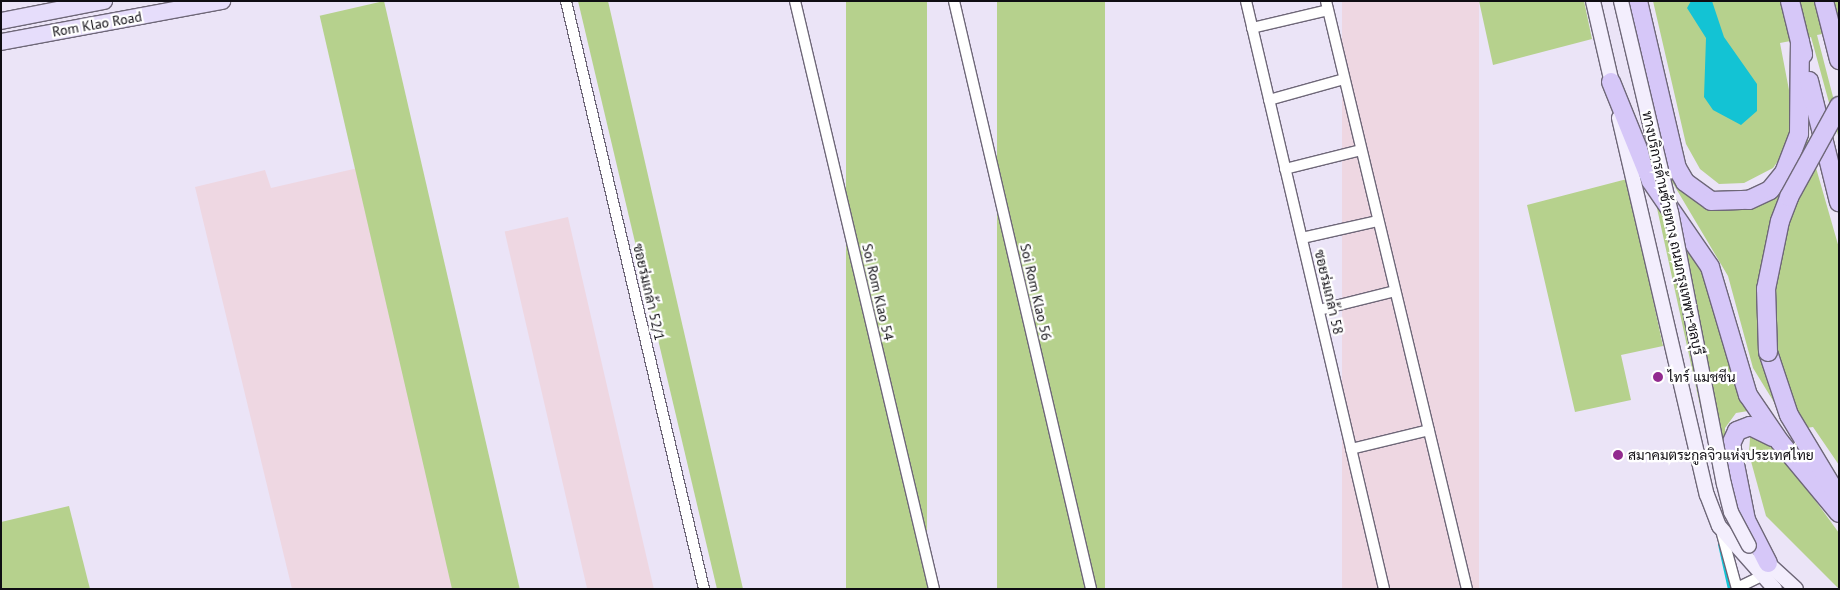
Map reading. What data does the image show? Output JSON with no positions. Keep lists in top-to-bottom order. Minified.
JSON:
{"streets":{"main road":["Rom Klao Road","ทางบริการด้านซ้ายทาง ถนนกรุงเทพฯ-ชลบุรี"],"street":["ซอยร่มเกล้า 52/1","Soi Rom Klao 54","Soi Rom Klao 56","ซอยร่มเกล้า 58"]},"places":["ไทร์ แมชชีน","สมาคมตระกูลจิวแห่งประเทศไทย"]}
